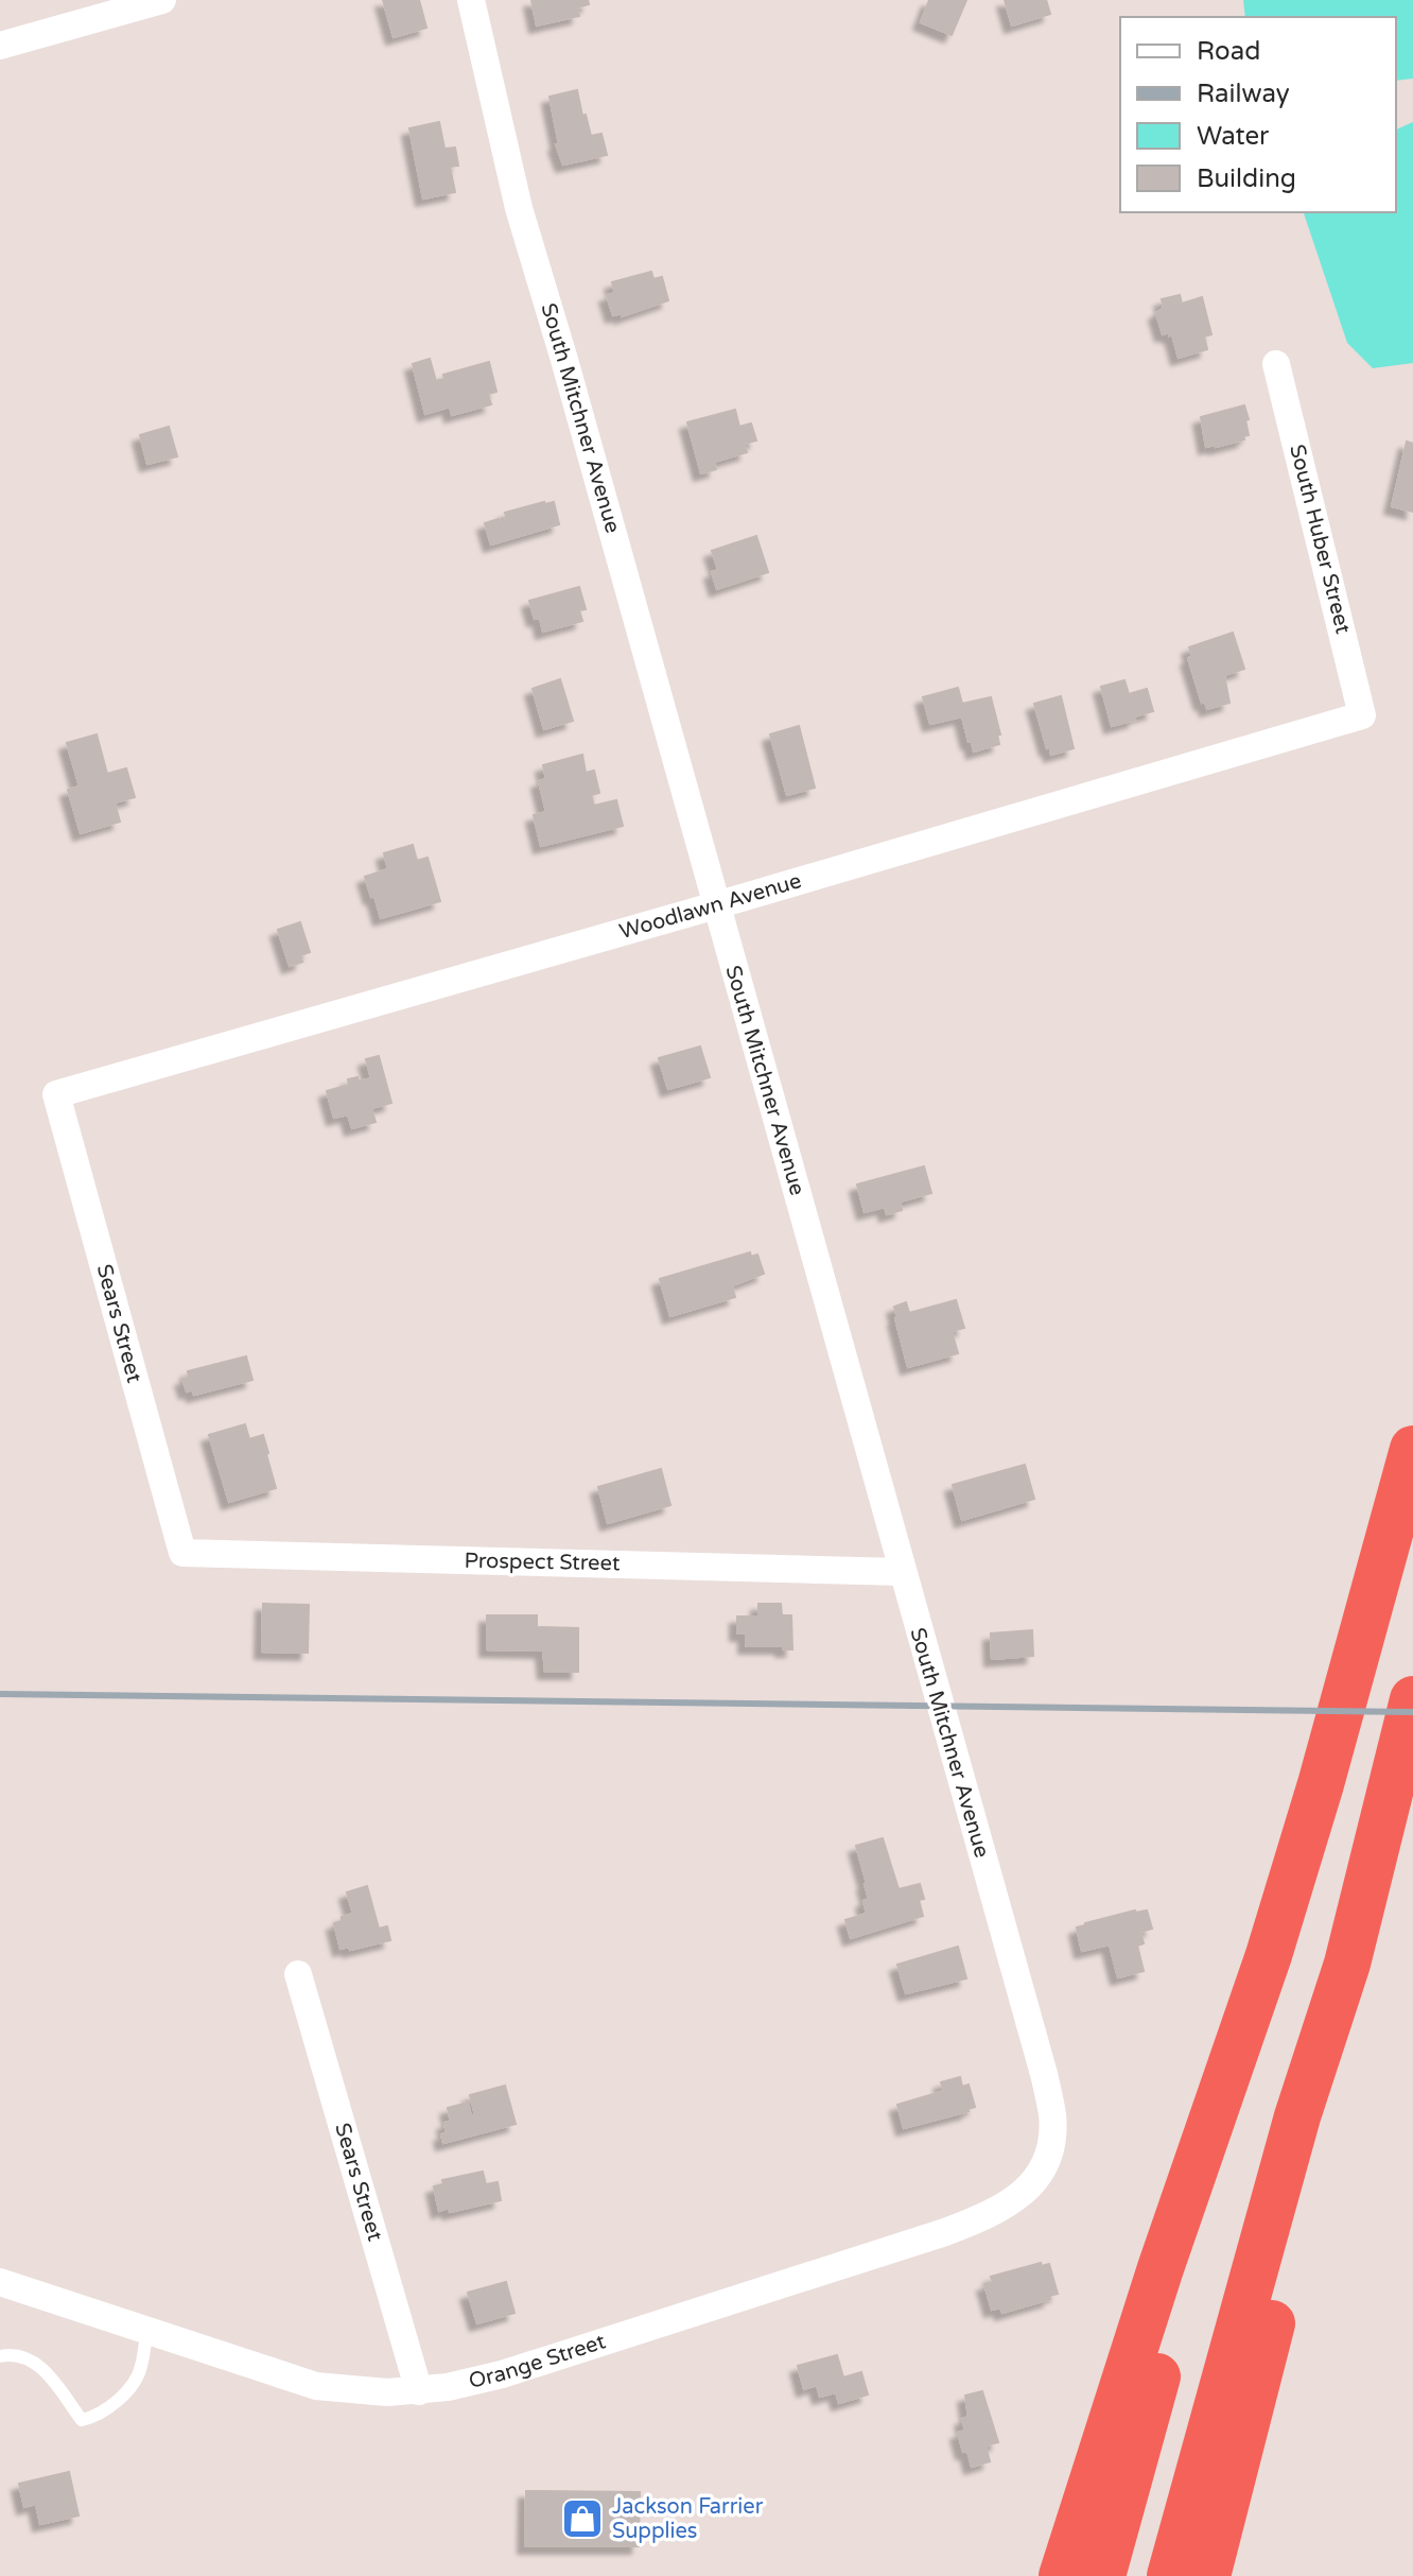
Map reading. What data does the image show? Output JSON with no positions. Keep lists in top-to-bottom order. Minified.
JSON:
{"streets":{"street":["South Mitchner Avenue","South Huber Street","Woodlawn Avenue","Sears Street","Prospect Street","Orange Street"]},"crossings":[["South Mitchner Avenue","Woodlawn Avenue"],["South Mitchner Avenue","Prospect Street"],["South Mitchner Avenue","Orange Street"],["South Huber Street","Woodlawn Avenue"],["Woodlawn Avenue","Sears Street"],["Sears Street","Prospect Street"],["Sears Street","Orange Street"]],"places":{"shop":["Jackson Farrier Supplies"]},"legend":["Road","Railway","Water","Building"]}
